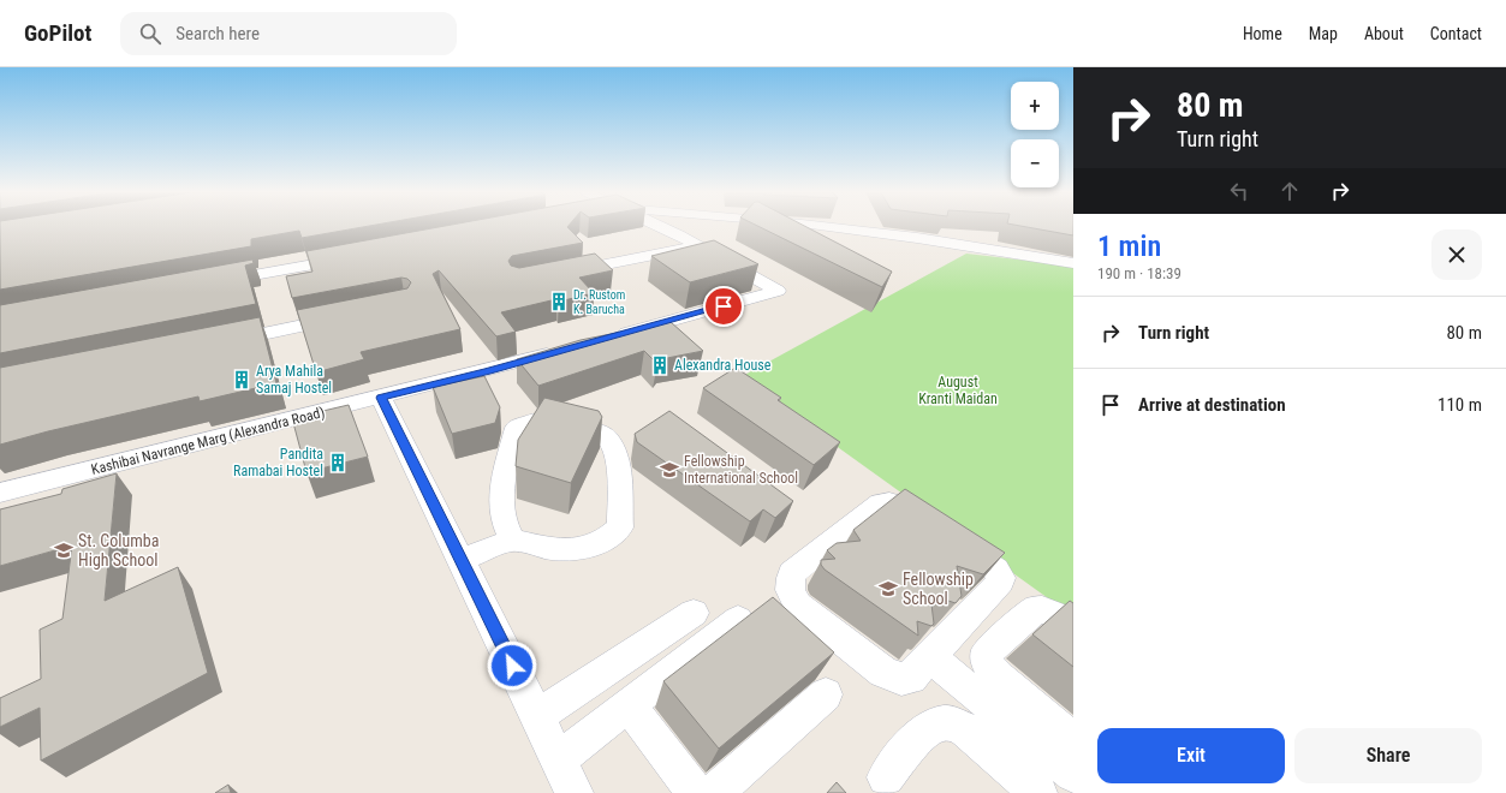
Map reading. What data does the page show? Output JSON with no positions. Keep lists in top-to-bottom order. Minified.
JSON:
{"streets":{"street":["Kashibai Navrange Marg (Alexandra Road)"]},"parks":["August Kranti Maidan"],"places":{"building":["Dr. Rustom K. Barucha","Alexandra House","Arya Mahila Samaj Hostel","Pandita Ramabai Hostel"],"school or university":["Fellowship International School","St. Columba High School","Fellowship School"]},"page":{"header":"GoPilot","search":"Search here","nav":["Home","Map","About","Contact"],"turn":["80 m","Turn right"],"map_buttons":["+","−"],"heading":["1 min","190 m · 18:39"],"list":[{"name":"Turn right","value":"80 m"},{"name":"Arrive at destination","value":"110 m"}],"buttons":["Exit","Share"]}}
